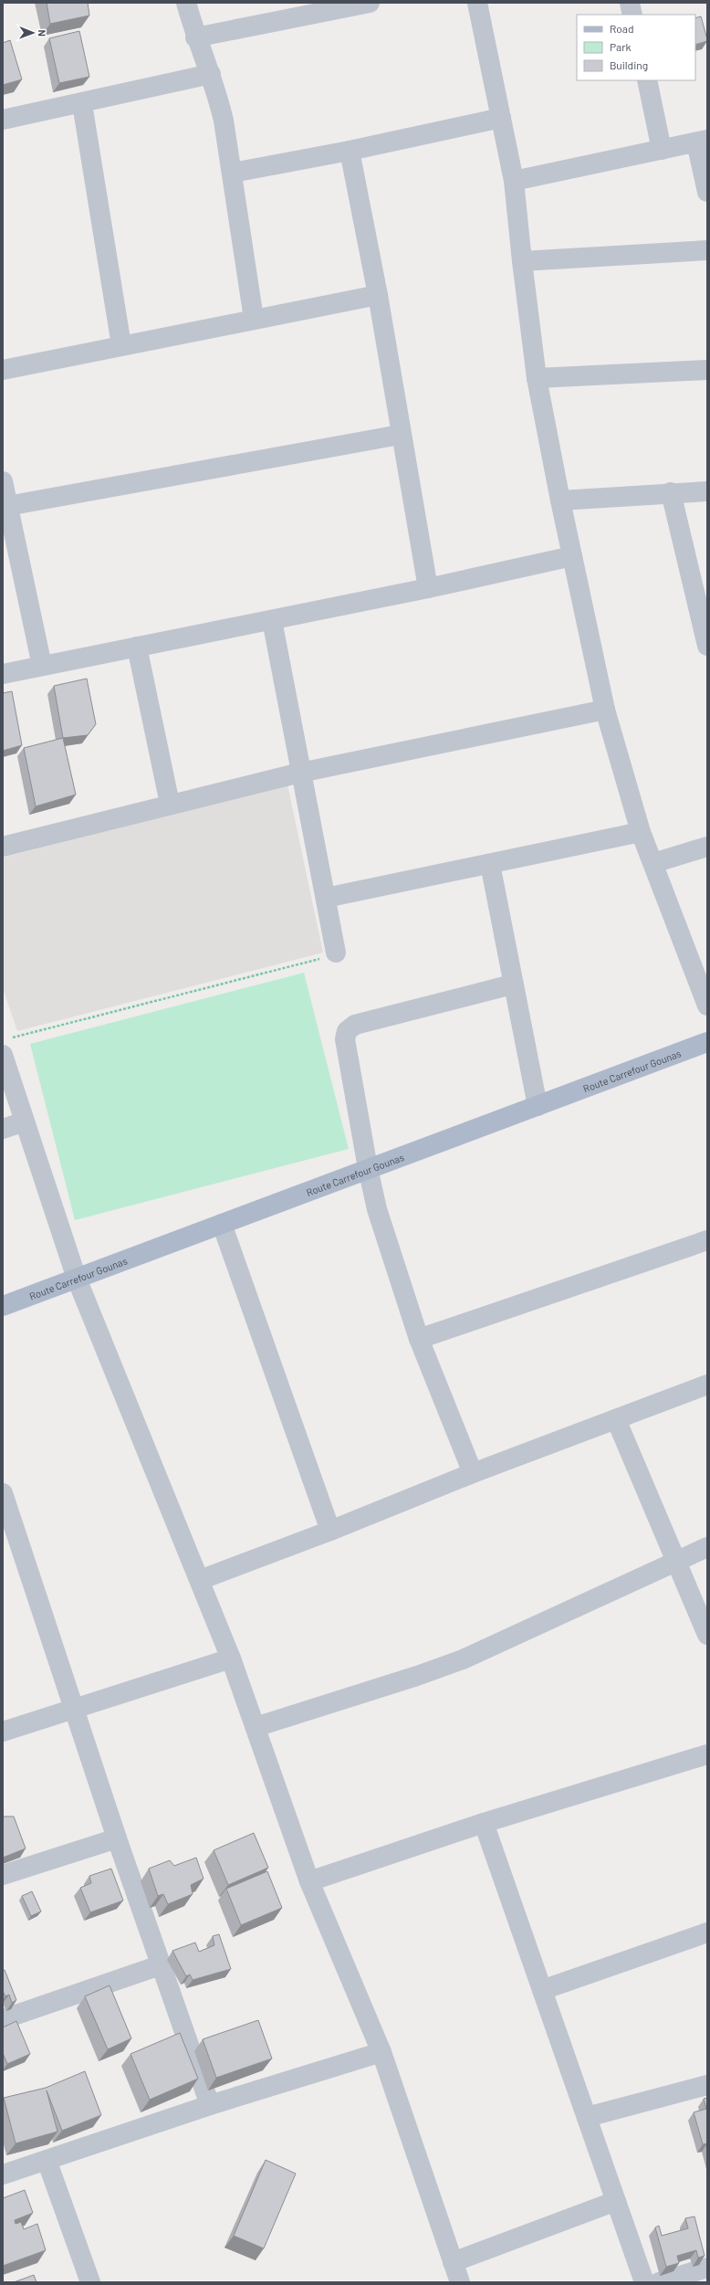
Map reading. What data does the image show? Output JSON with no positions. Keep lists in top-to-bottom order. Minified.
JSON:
{"streets":{"main road":["Route Carrefour Gounas"]},"legend":["Road","Park","Building"],"north":"right"}
